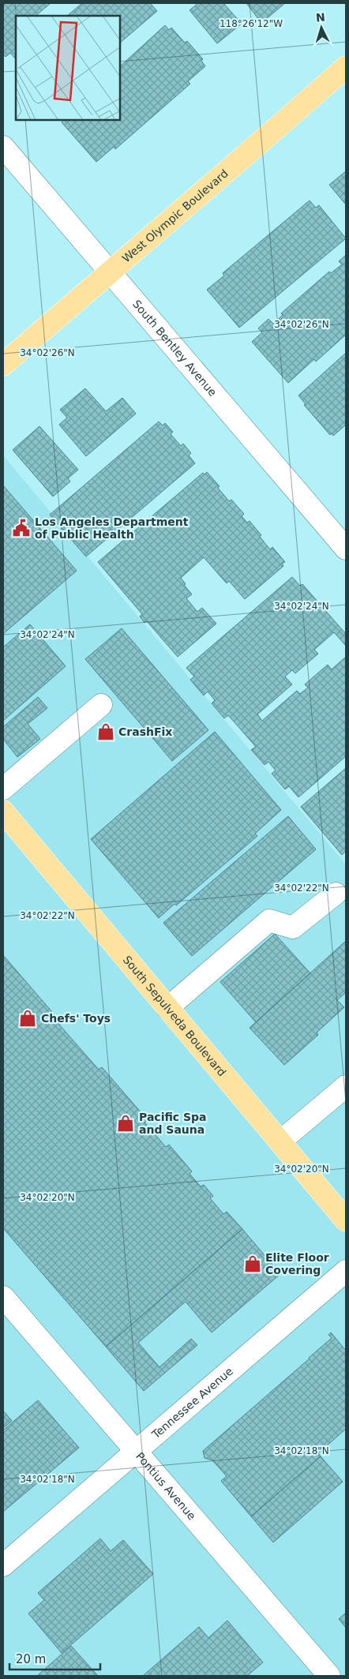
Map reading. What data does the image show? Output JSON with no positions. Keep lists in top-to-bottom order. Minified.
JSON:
{"streets":{"main road":["West Olympic Boulevard","South Sepulveda Boulevard"],"street":["South Bentley Avenue","Tennessee Avenue","Pontius Avenue"]},"crossings":[["West Olympic Boulevard","South Bentley Avenue"],["Tennessee Avenue","Pontius Avenue"]],"places":{"public building":["Los Angeles Department of Public Health"],"shop":["CrashFix","Chefs' Toys","Pacific Spa and Sauna","Elite Floor Covering"]},"scale_bar":"20 m","north":"top","coordinates":["118°26'12\"W","34°02'26\"N","34°02'24\"N","34°02'22\"N","34°02'20\"N","34°02'18\"N"]}
